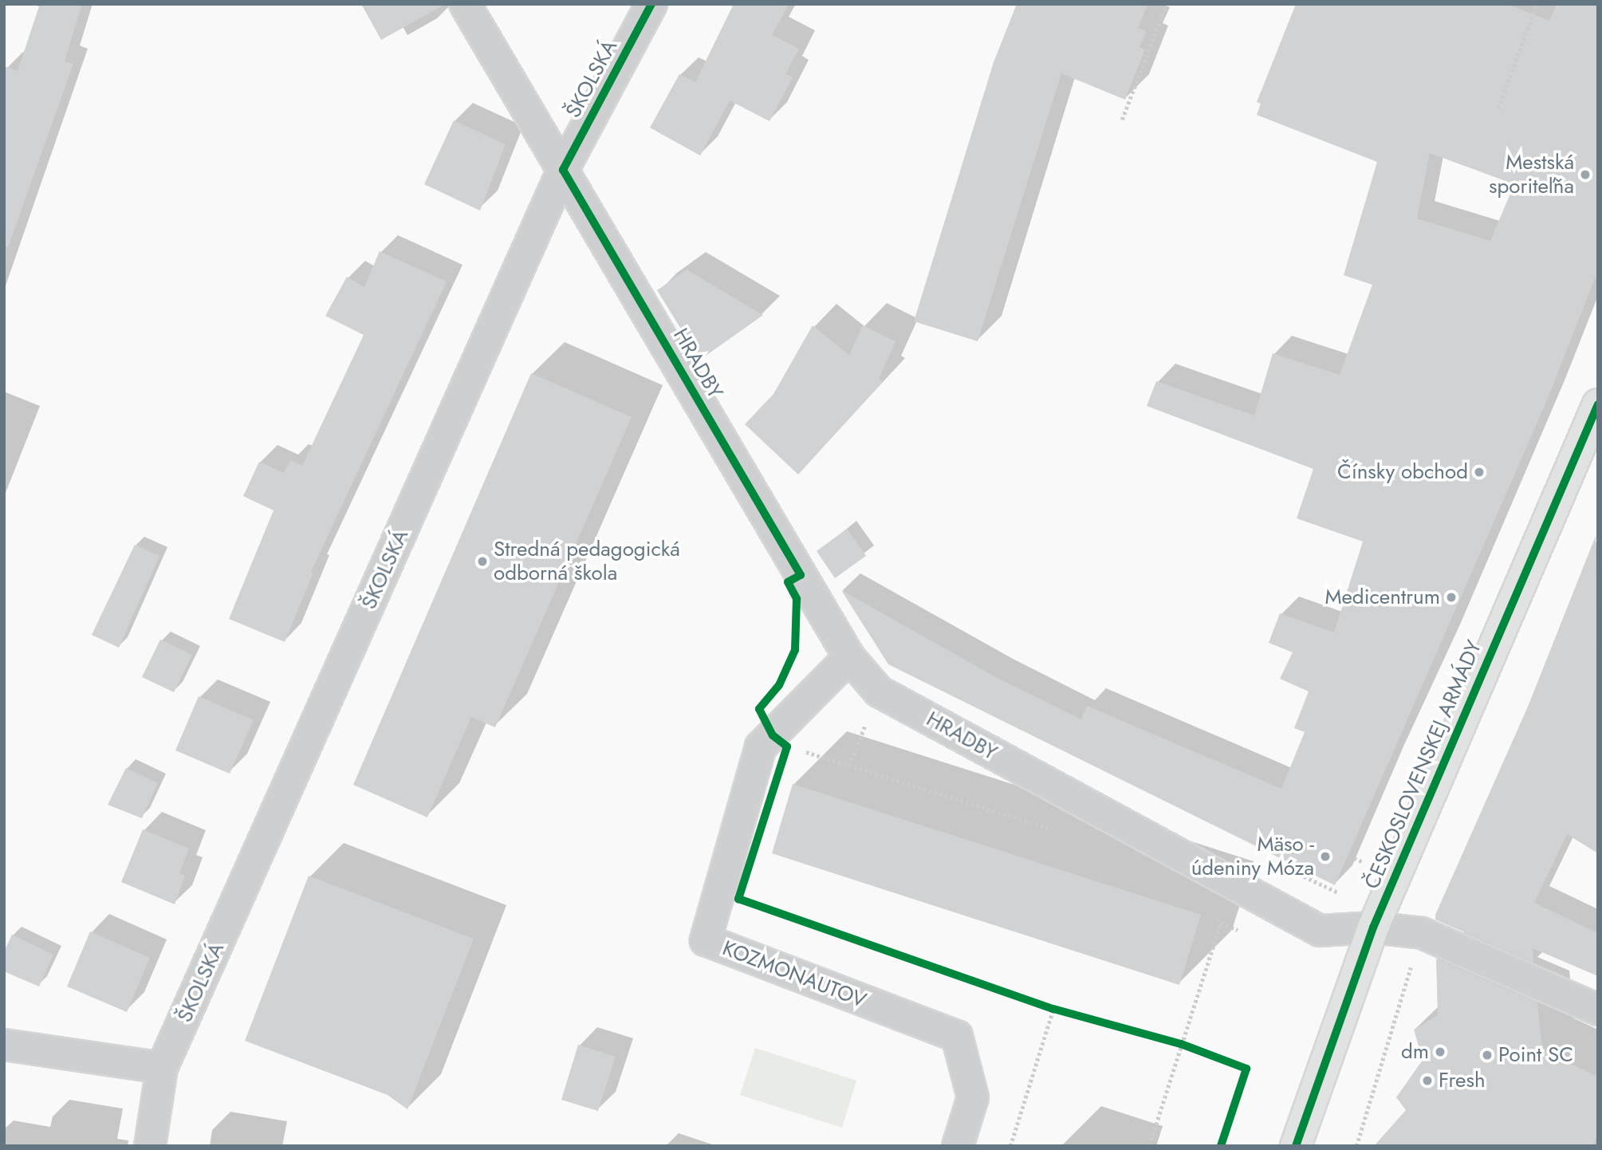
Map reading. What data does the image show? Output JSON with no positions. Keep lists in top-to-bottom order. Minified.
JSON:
{"streets":{"main road":["ČESKOSLOVENSKEJ ARMÁDY"],"street":["ŠKOLSKÁ","HRADBY","KOZMONAUTOV"]},"crossings":[["ŠKOLSKÁ","HRADBY"],["HRADBY","ČESKOSLOVENSKEJ ARMÁDY"],["HRADBY","KOZMONAUTOV"]],"places":["Mestská sporiteľňa","Čínsky obchod","Stredná pedagogická odborná škola","Medicentrum","Mäso - údeniny Móza","dm","Point SC","Fresh"]}
